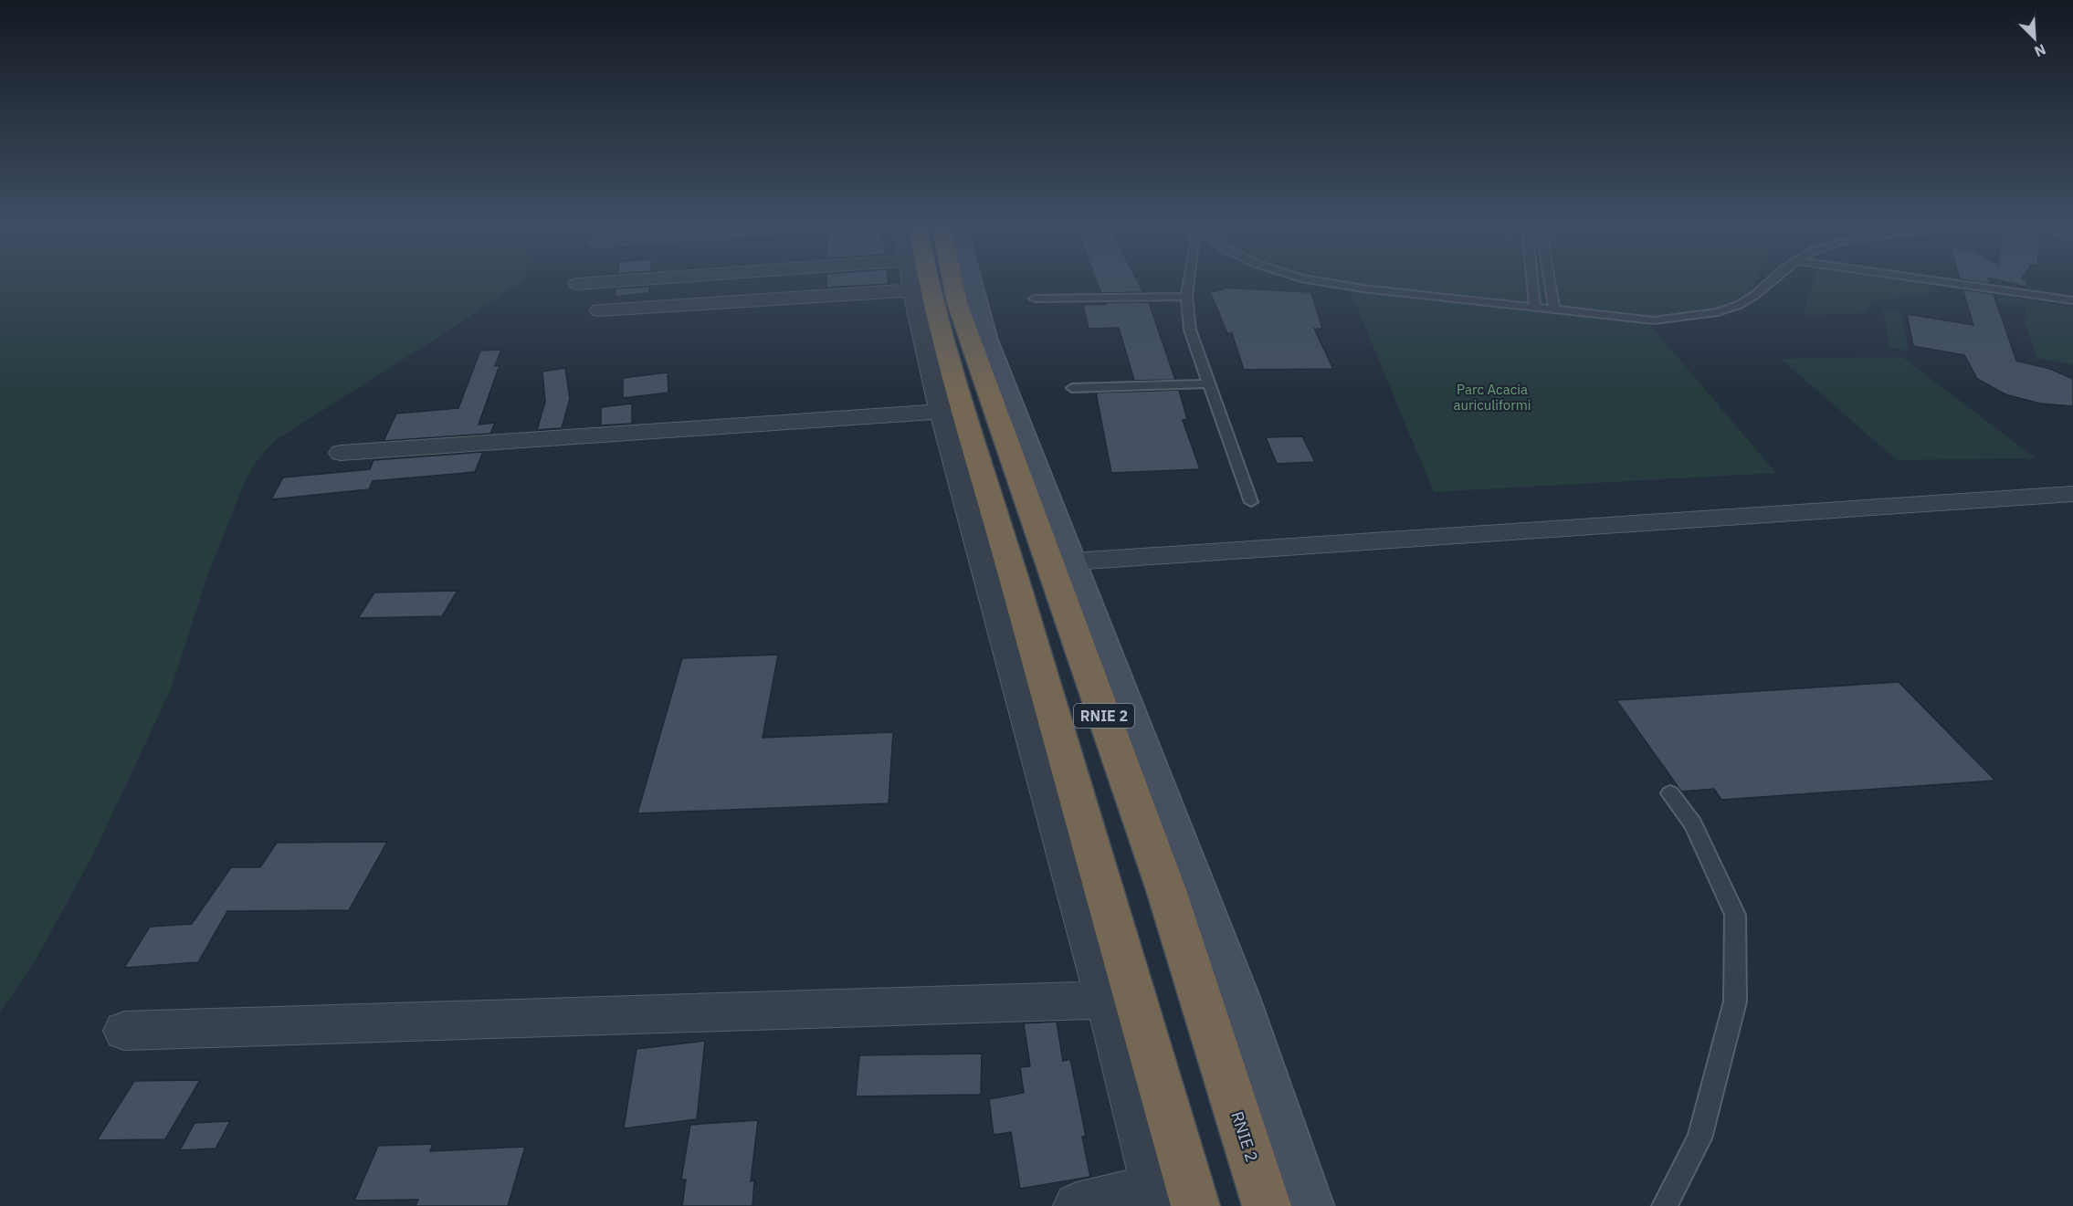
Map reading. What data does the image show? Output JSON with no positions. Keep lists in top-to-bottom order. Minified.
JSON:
{"streets":{"highway":["RNIE 2"]},"parks":["Parc Acacia auriculiformi"],"north":"bottom right"}
